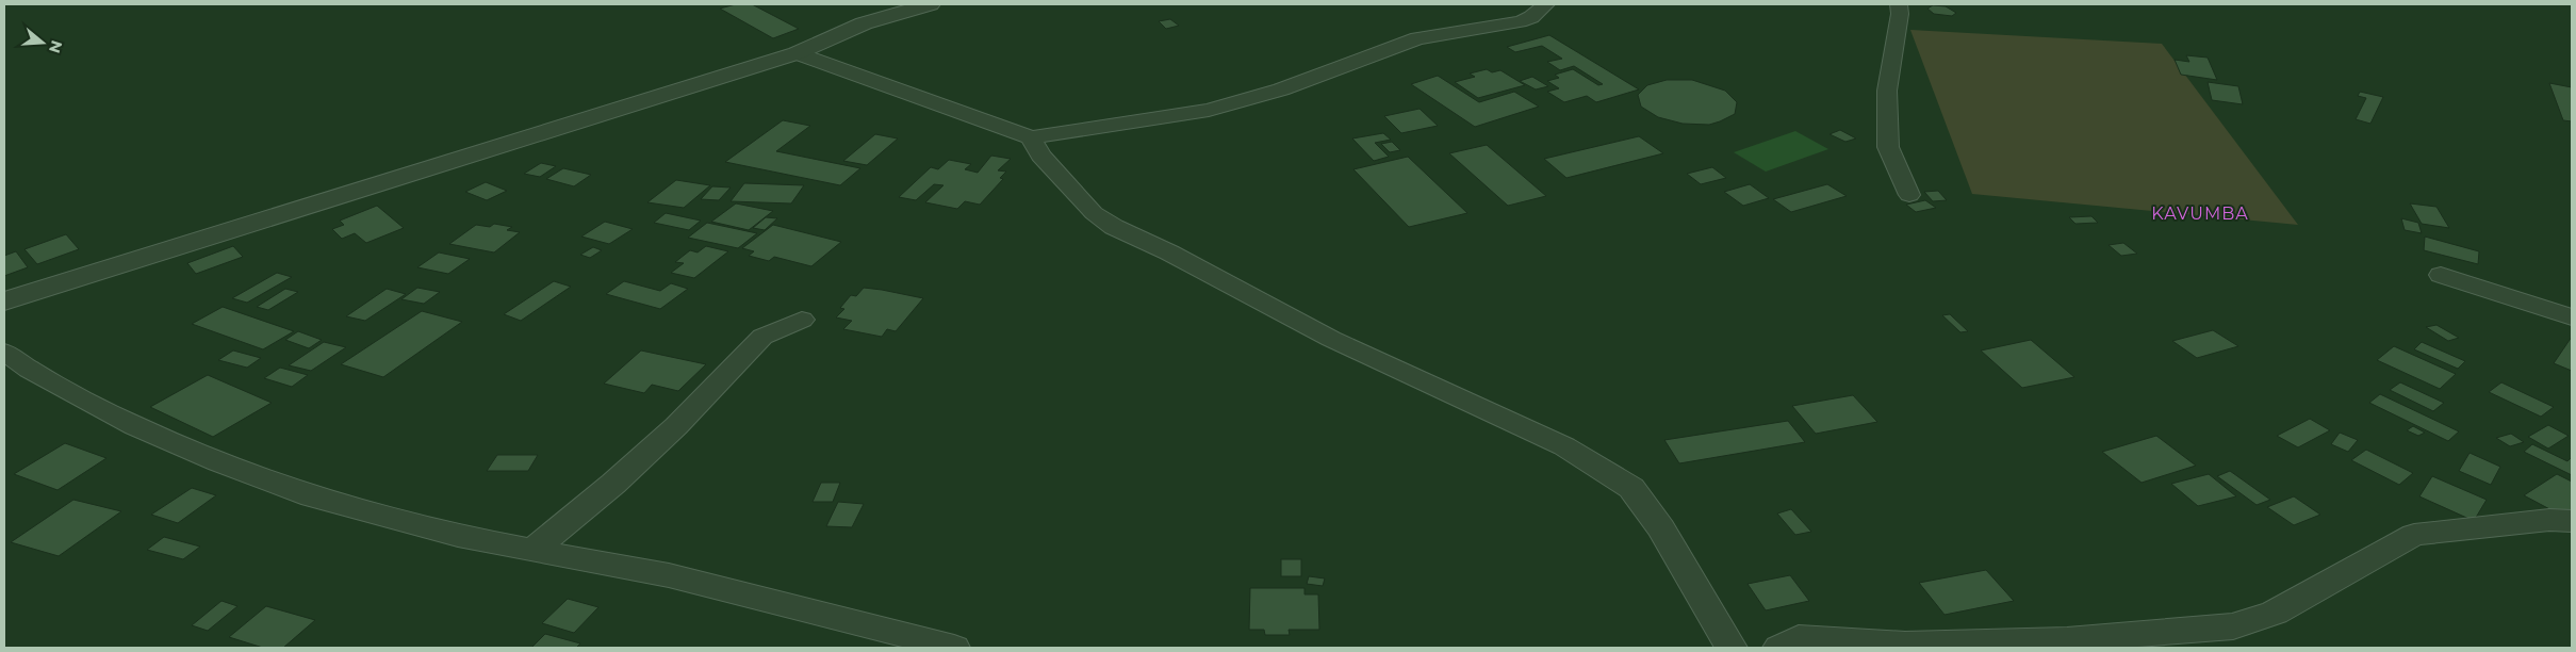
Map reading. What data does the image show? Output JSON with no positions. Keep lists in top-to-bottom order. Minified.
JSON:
{"districts":["KAVUMBA"],"north":"right"}
